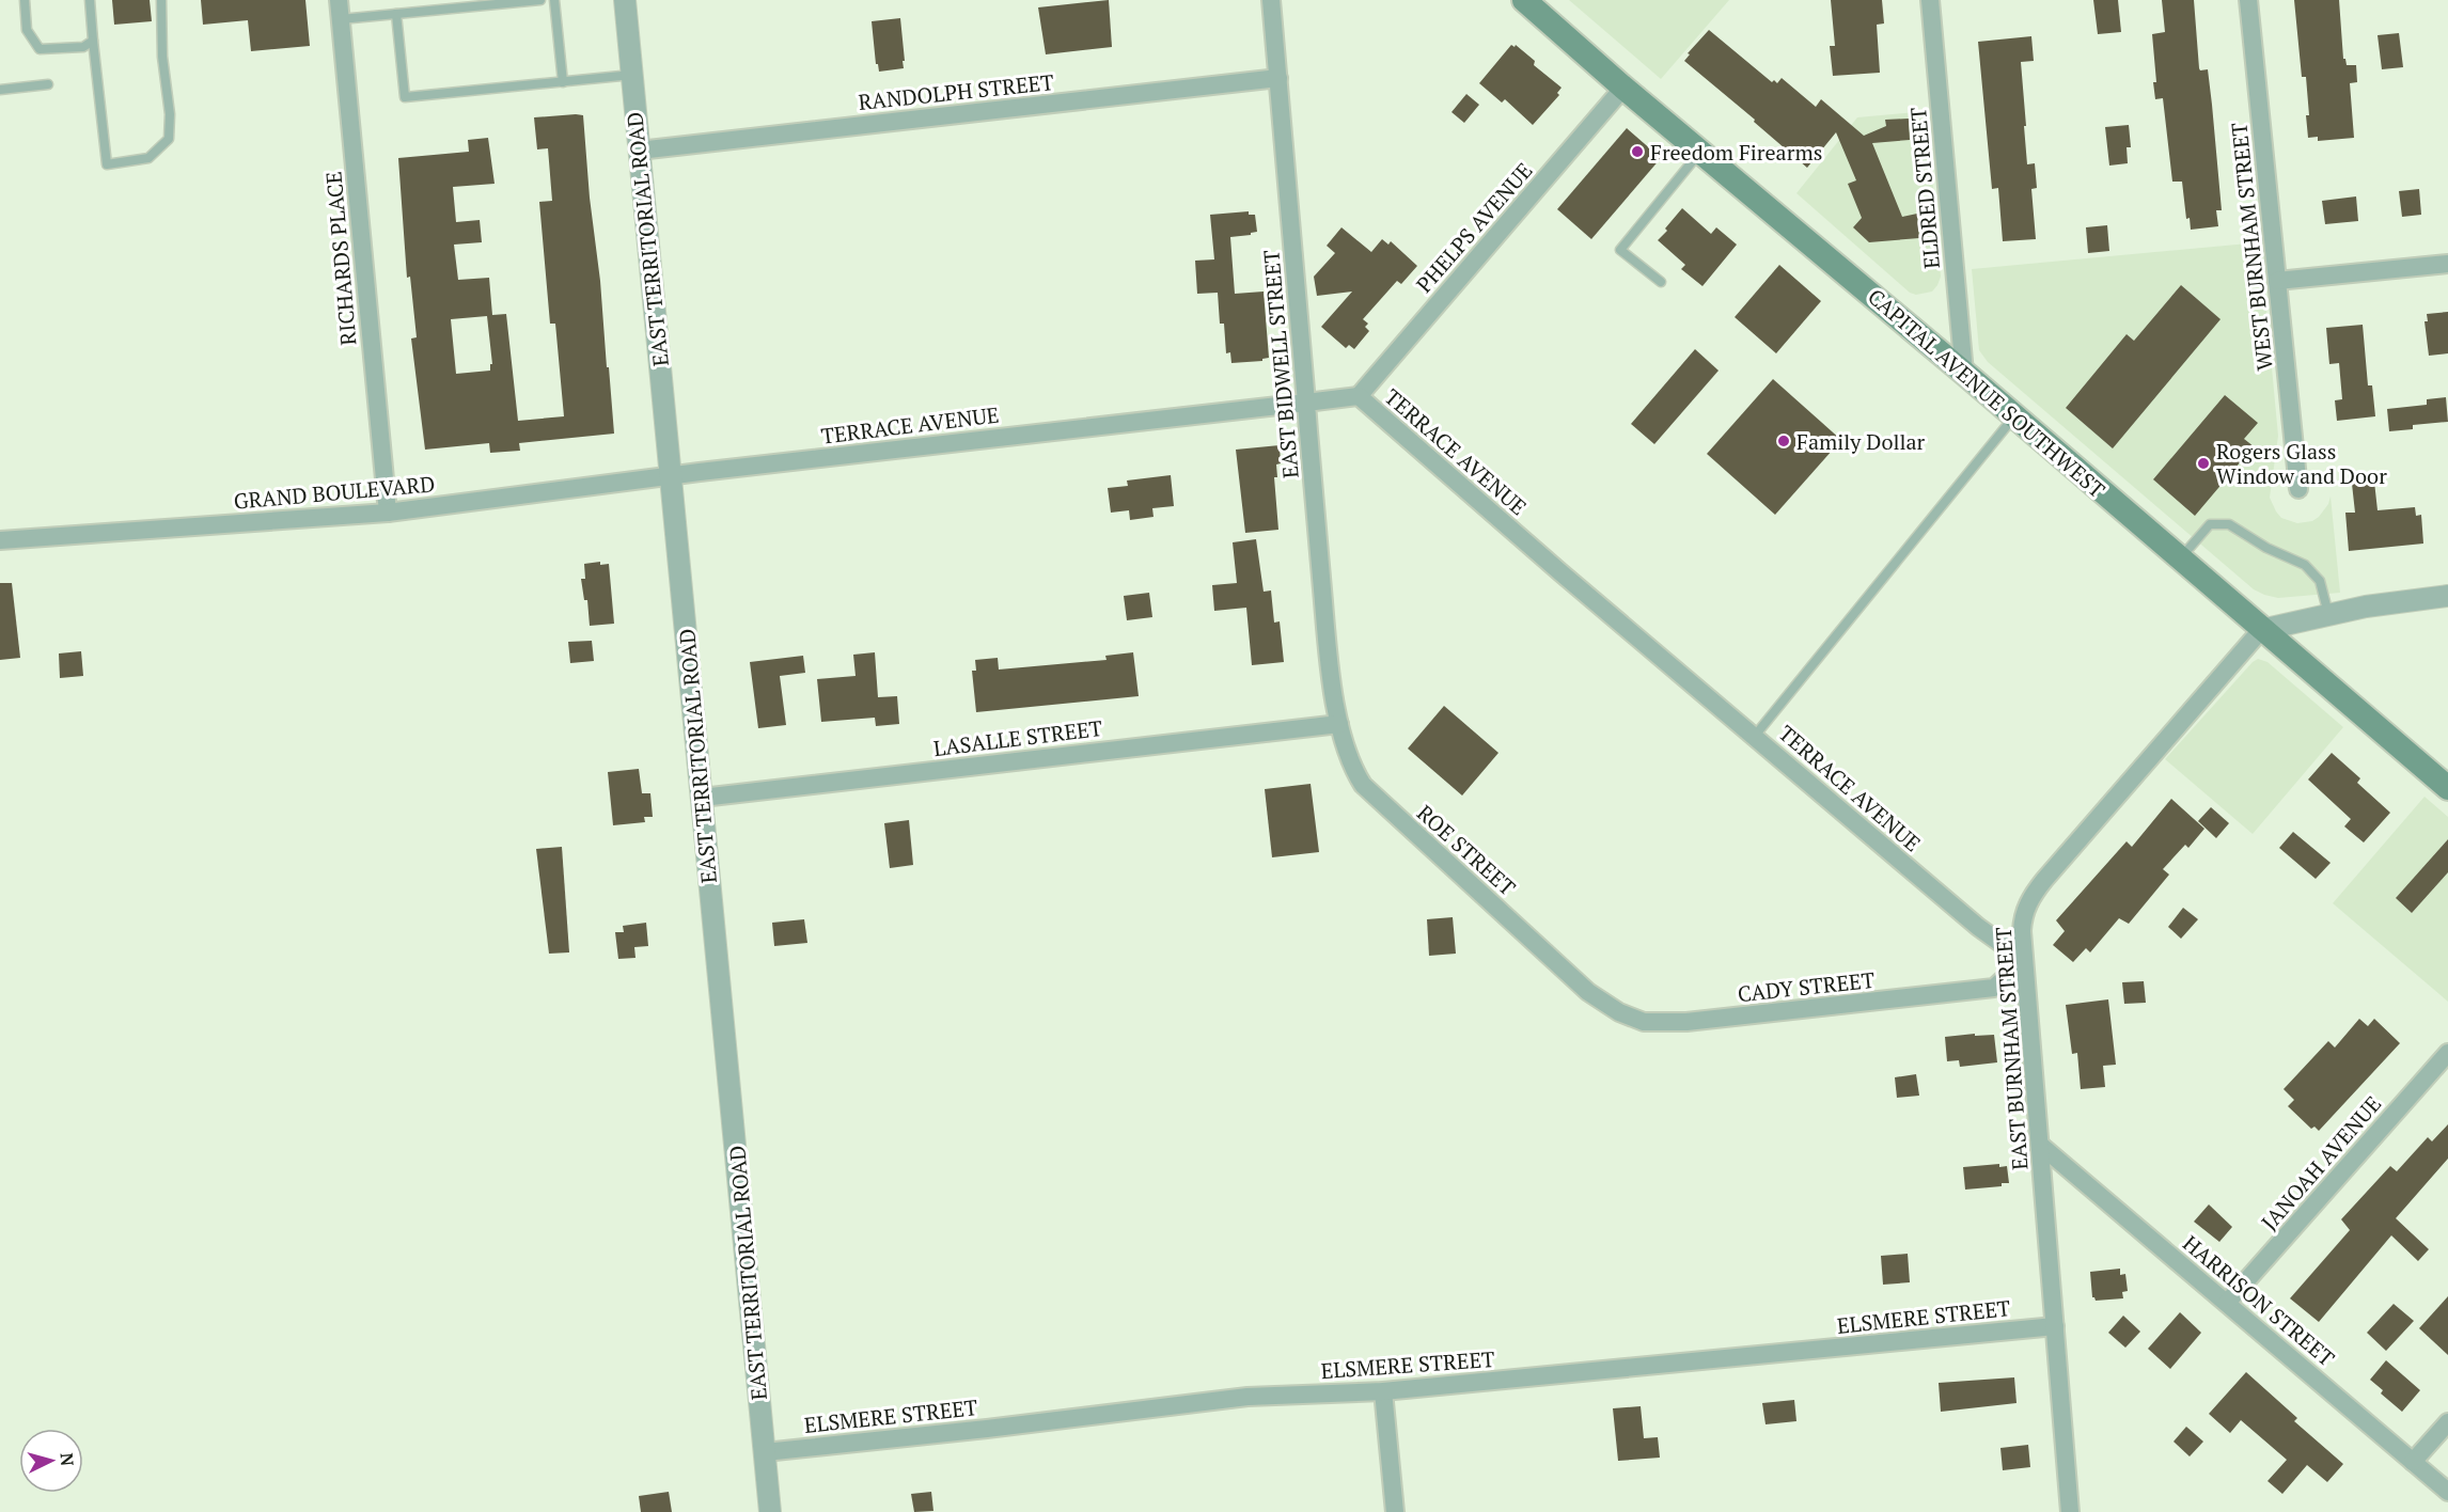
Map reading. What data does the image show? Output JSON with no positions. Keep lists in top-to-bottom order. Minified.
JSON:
{"streets":{"main road":["CAPITAL AVENUE SOUTHWEST"],"street":["RANDOLPH STREET","ELDRED STREET","PHELPS AVENUE","EAST TERRITORIAL ROAD","WEST BURNHAM STREET","RICHARDS PLACE","EAST BIDWELL STREET","TERRACE AVENUE","GRAND BOULEVARD","LASALLE STREET","ROE STREET","CADY STREET","EAST BURNHAM STREET","JANOAH AVENUE","HARRISON STREET","ELSMERE STREET"]},"crossings":[["RANDOLPH STREET","EAST TERRITORIAL ROAD"],["RANDOLPH STREET","EAST BIDWELL STREET"],["ELDRED STREET","CAPITAL AVENUE SOUTHWEST"],["PHELPS AVENUE","CAPITAL AVENUE SOUTHWEST"],["PHELPS AVENUE","TERRACE AVENUE"],["EAST TERRITORIAL ROAD","TERRACE AVENUE"],["EAST TERRITORIAL ROAD","GRAND BOULEVARD"],["EAST TERRITORIAL ROAD","LASALLE STREET"],["EAST TERRITORIAL ROAD","ELSMERE STREET"],["RICHARDS PLACE","GRAND BOULEVARD"],["EAST BIDWELL STREET","TERRACE AVENUE"],["EAST BIDWELL STREET","LASALLE STREET"],["EAST BIDWELL STREET","ROE STREET"],["CAPITAL AVENUE SOUTHWEST","EAST BURNHAM STREET"],["TERRACE AVENUE","GRAND BOULEVARD"],["TERRACE AVENUE","CADY STREET"],["TERRACE AVENUE","EAST BURNHAM STREET"],["LASALLE STREET","ROE STREET"],["ROE STREET","CADY STREET"],["CADY STREET","EAST BURNHAM STREET"],["EAST BURNHAM STREET","HARRISON STREET"],["EAST BURNHAM STREET","ELSMERE STREET"],["JANOAH AVENUE","HARRISON STREET"]],"places":["Freedom Firearms","Family Dollar","Rogers Glass Window and Door"],"north":"right"}
